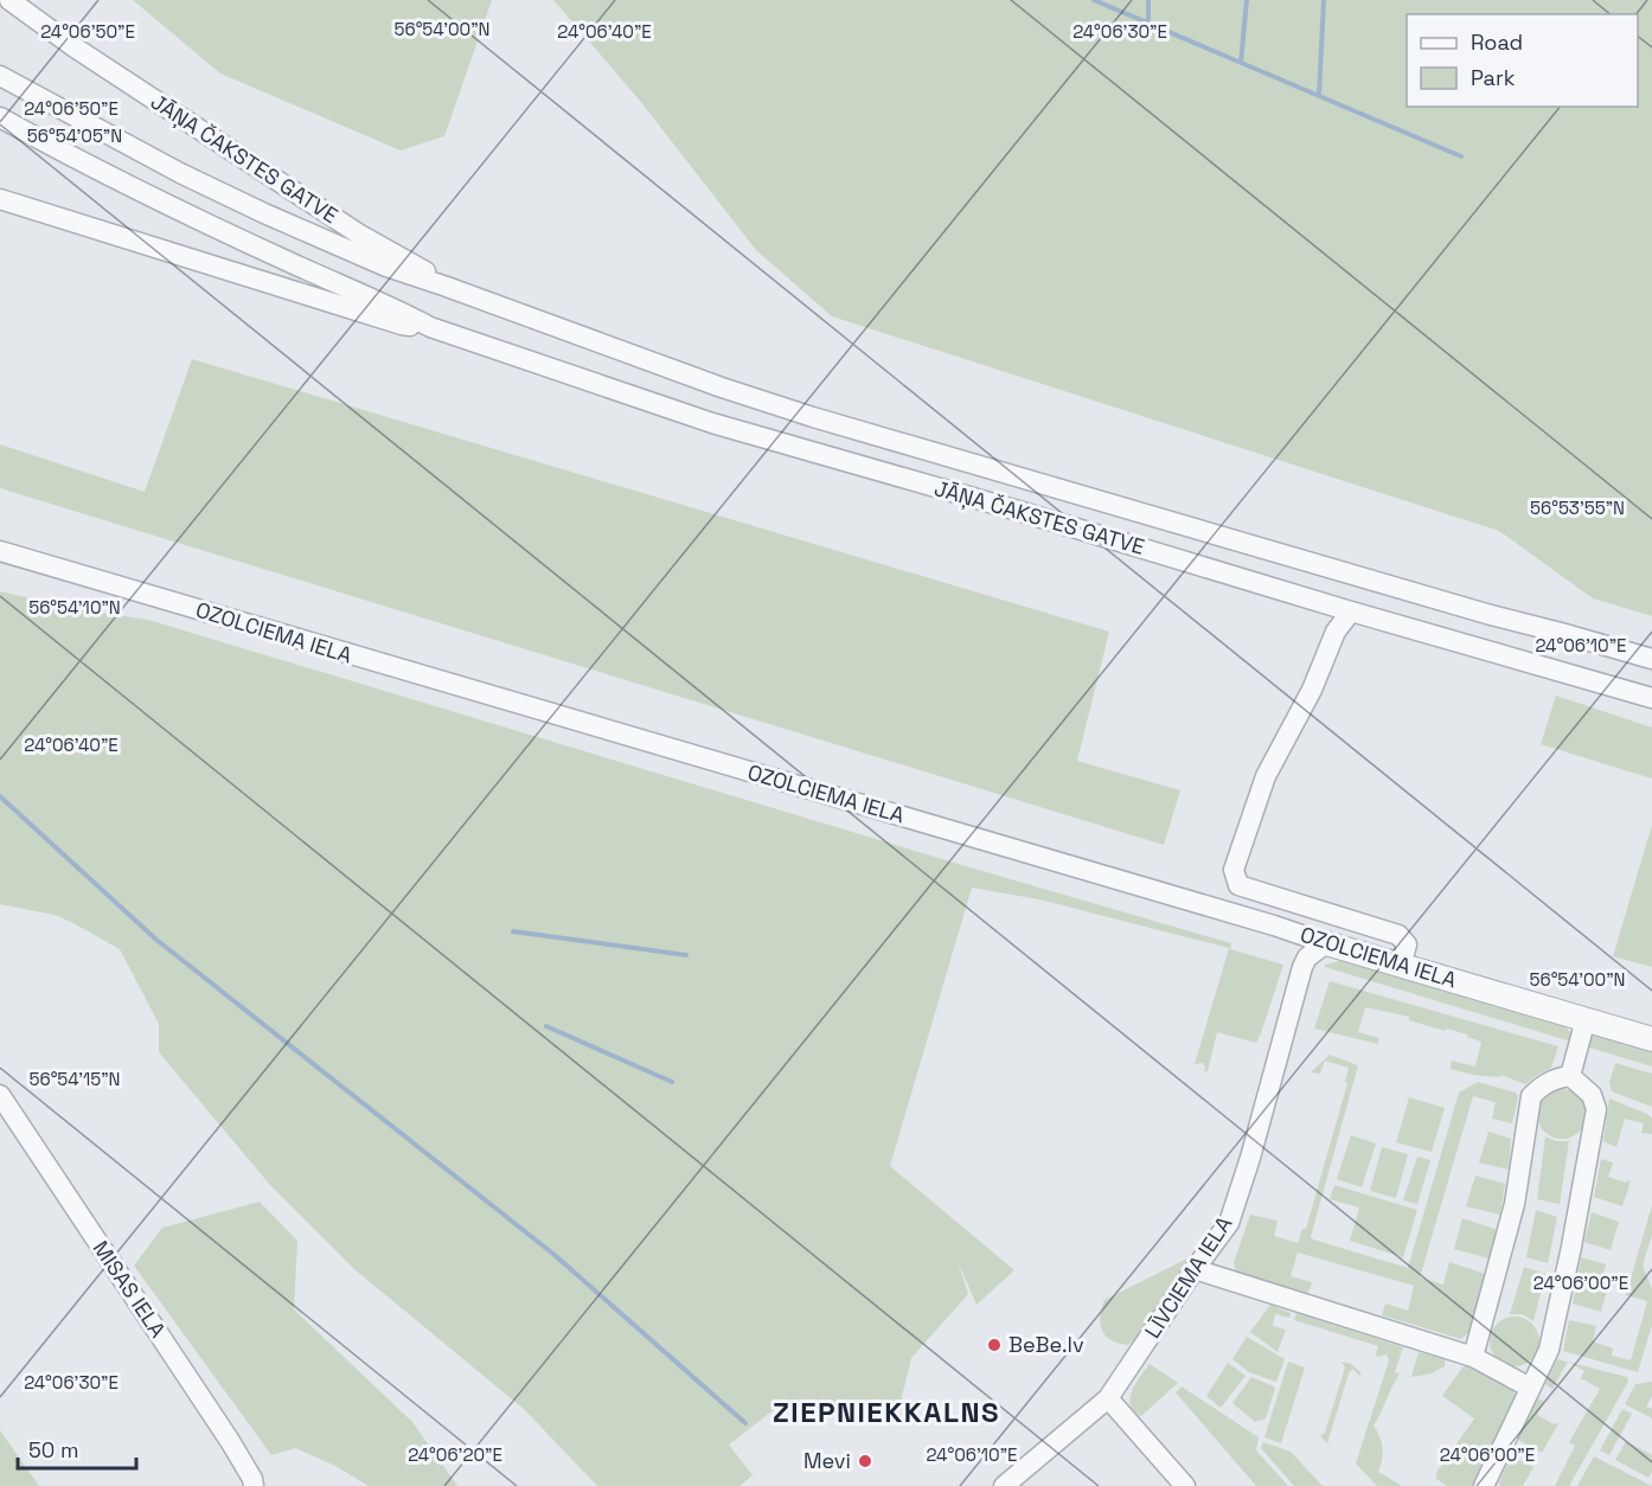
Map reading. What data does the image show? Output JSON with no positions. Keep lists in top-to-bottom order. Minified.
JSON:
{"streets":{"street":["JĀŅA ČAKSTES GATVE","OZOLCIEMA IELA","LĪVCIEMA IELA","MISAS IELA"]},"crossings":[["OZOLCIEMA IELA","LĪVCIEMA IELA"]],"districts":["ZIEPNIEKKALNS"],"places":["BeBe.lv","Mevi"],"legend":["Road","Park"],"scale_bar":"50 m","coordinates":["56°54'00\"N","24°06'50\"E","24°06'40\"E","24°06'30\"E","56°54'05\"N","56°53'55\"N","56°54'10\"N","24°06'10\"E","56°54'15\"N","24°06'00\"E","24°06'20\"E"]}
